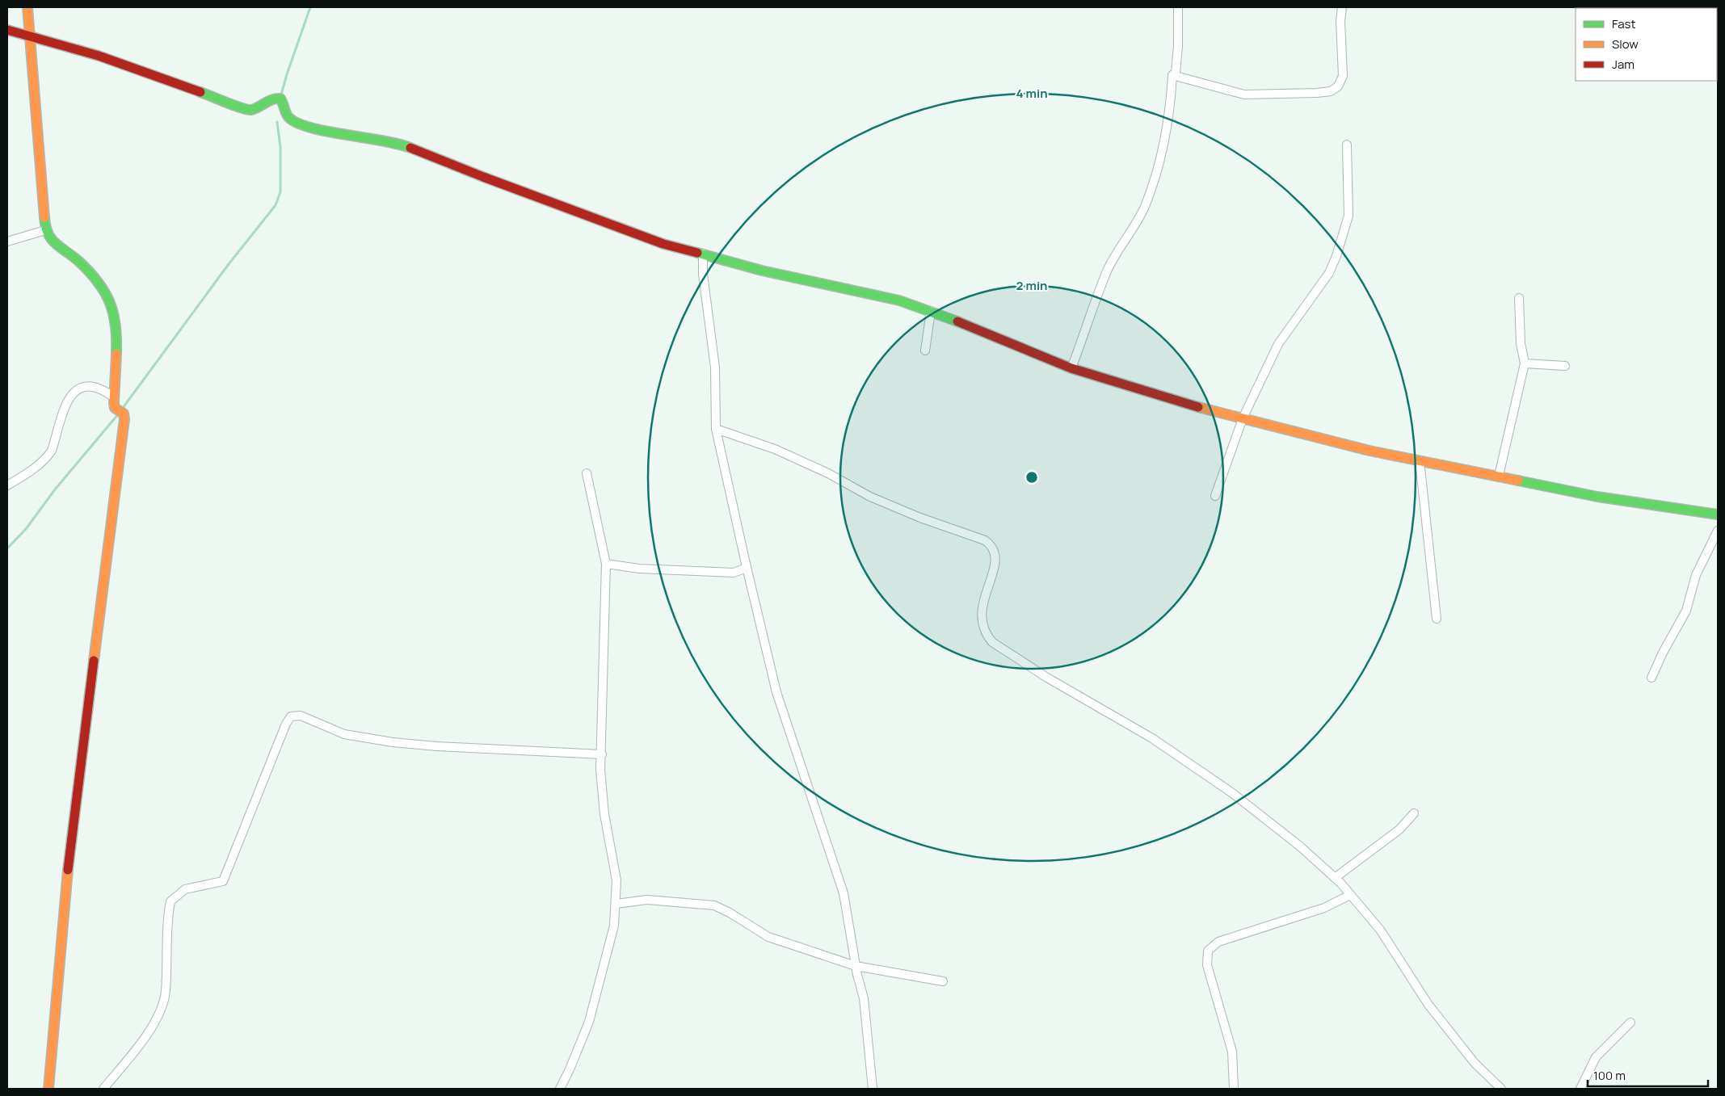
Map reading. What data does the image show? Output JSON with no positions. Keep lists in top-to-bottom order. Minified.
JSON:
{"legend":["Fast","Slow","Jam"],"scale_bar":"100 m","rings":["4 min","2 min"]}
